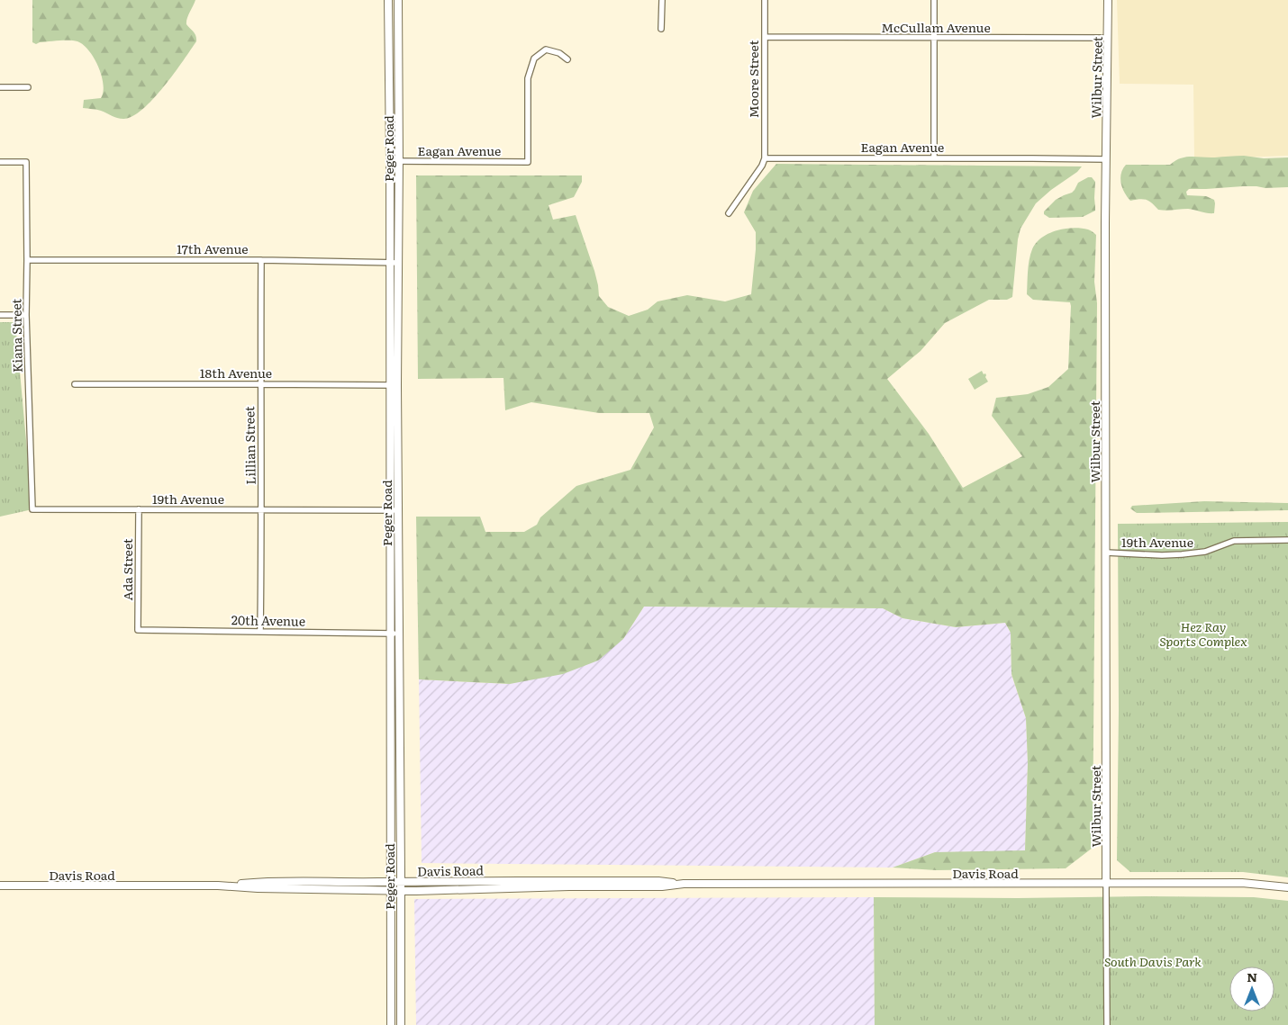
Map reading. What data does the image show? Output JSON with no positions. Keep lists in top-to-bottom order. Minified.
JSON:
{"streets":{"street":["McCullam Avenue","Wilbur Street","Moore Street","Eagan Avenue","Peger Road","17th Avenue","Kiana Street","18th Avenue","Lillian Street","19th Avenue","Ada Street","20th Avenue","Davis Road"]},"crossings":[["McCullam Avenue","Wilbur Street"],["McCullam Avenue","Moore Street"],["Wilbur Street","Eagan Avenue"],["Wilbur Street","19th Avenue"],["Wilbur Street","Davis Road"],["Moore Street","Eagan Avenue"],["Eagan Avenue","Peger Road"],["Peger Road","17th Avenue"],["Peger Road","18th Avenue"],["Peger Road","19th Avenue"],["Peger Road","20th Avenue"],["Peger Road","Davis Road"],["17th Avenue","Kiana Street"],["17th Avenue","Lillian Street"],["Kiana Street","19th Avenue"],["18th Avenue","Lillian Street"],["Lillian Street","19th Avenue"],["Lillian Street","20th Avenue"],["19th Avenue","Ada Street"],["Ada Street","20th Avenue"]],"parks":["Hez Ray Sports Complex","South Davis Park"],"north":"top"}
